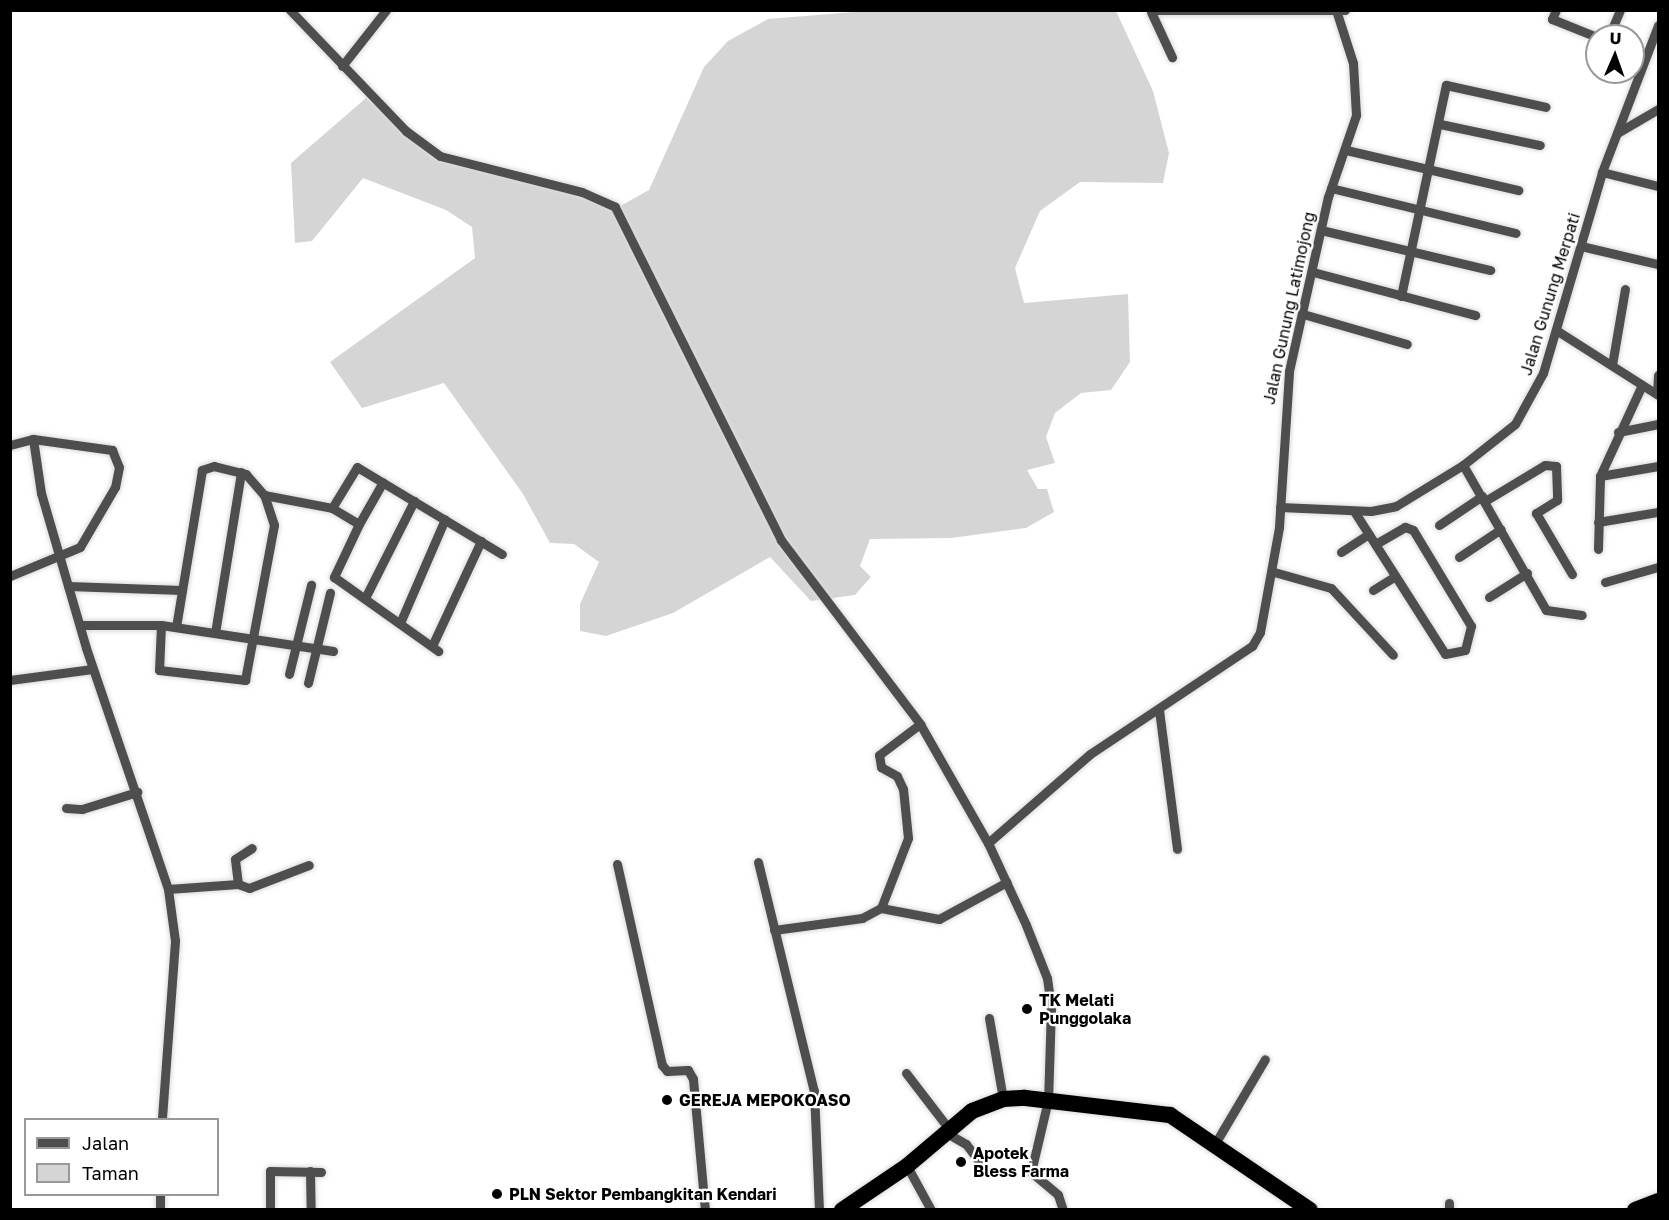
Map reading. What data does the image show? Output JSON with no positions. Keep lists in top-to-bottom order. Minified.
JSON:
{"streets":{"street":["Jalan Gunung Merpati","Jalan Gunung Latimojong"]},"crossings":[["Jalan Gunung Merpati","Jalan Gunung Latimojong"]],"places":["TK Melati Punggolaka","GEREJA MEPOKOASO","Apotek Bless Farma","PLN Sektor Pembangkitan Kendari"],"legend":["Jalan","Taman"],"north":"top"}
